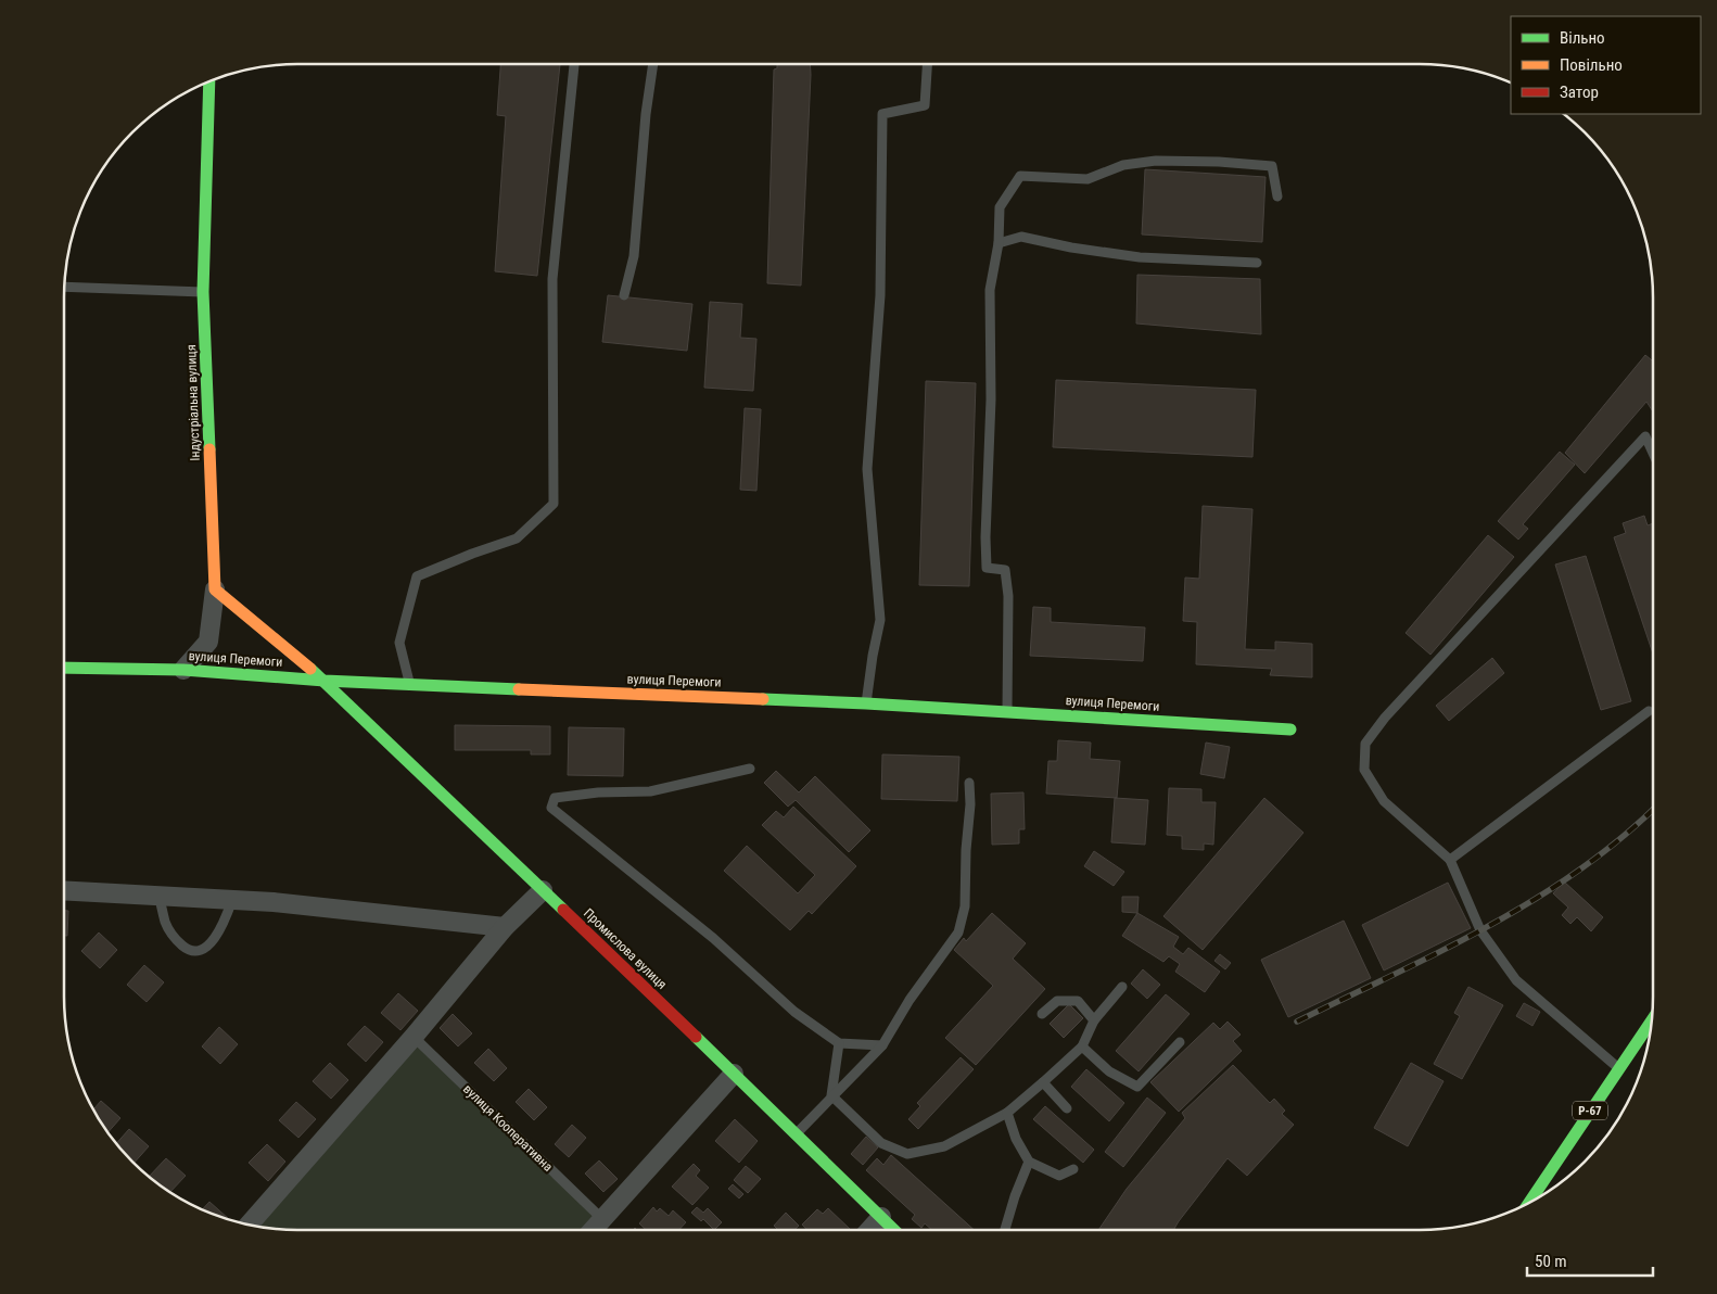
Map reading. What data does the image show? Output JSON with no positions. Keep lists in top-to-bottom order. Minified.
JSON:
{"streets":{"street":["Індустріальна вулиця","вулиця Перемоги","Промислова вулиця","Р-67"],"lane":["вулиця Кооперативна"]},"crossings":[["вулиця Перемоги","Промислова вулиця"]],"legend":["Вільно","Повільно","Затор"],"scale_bar":"50 m"}
